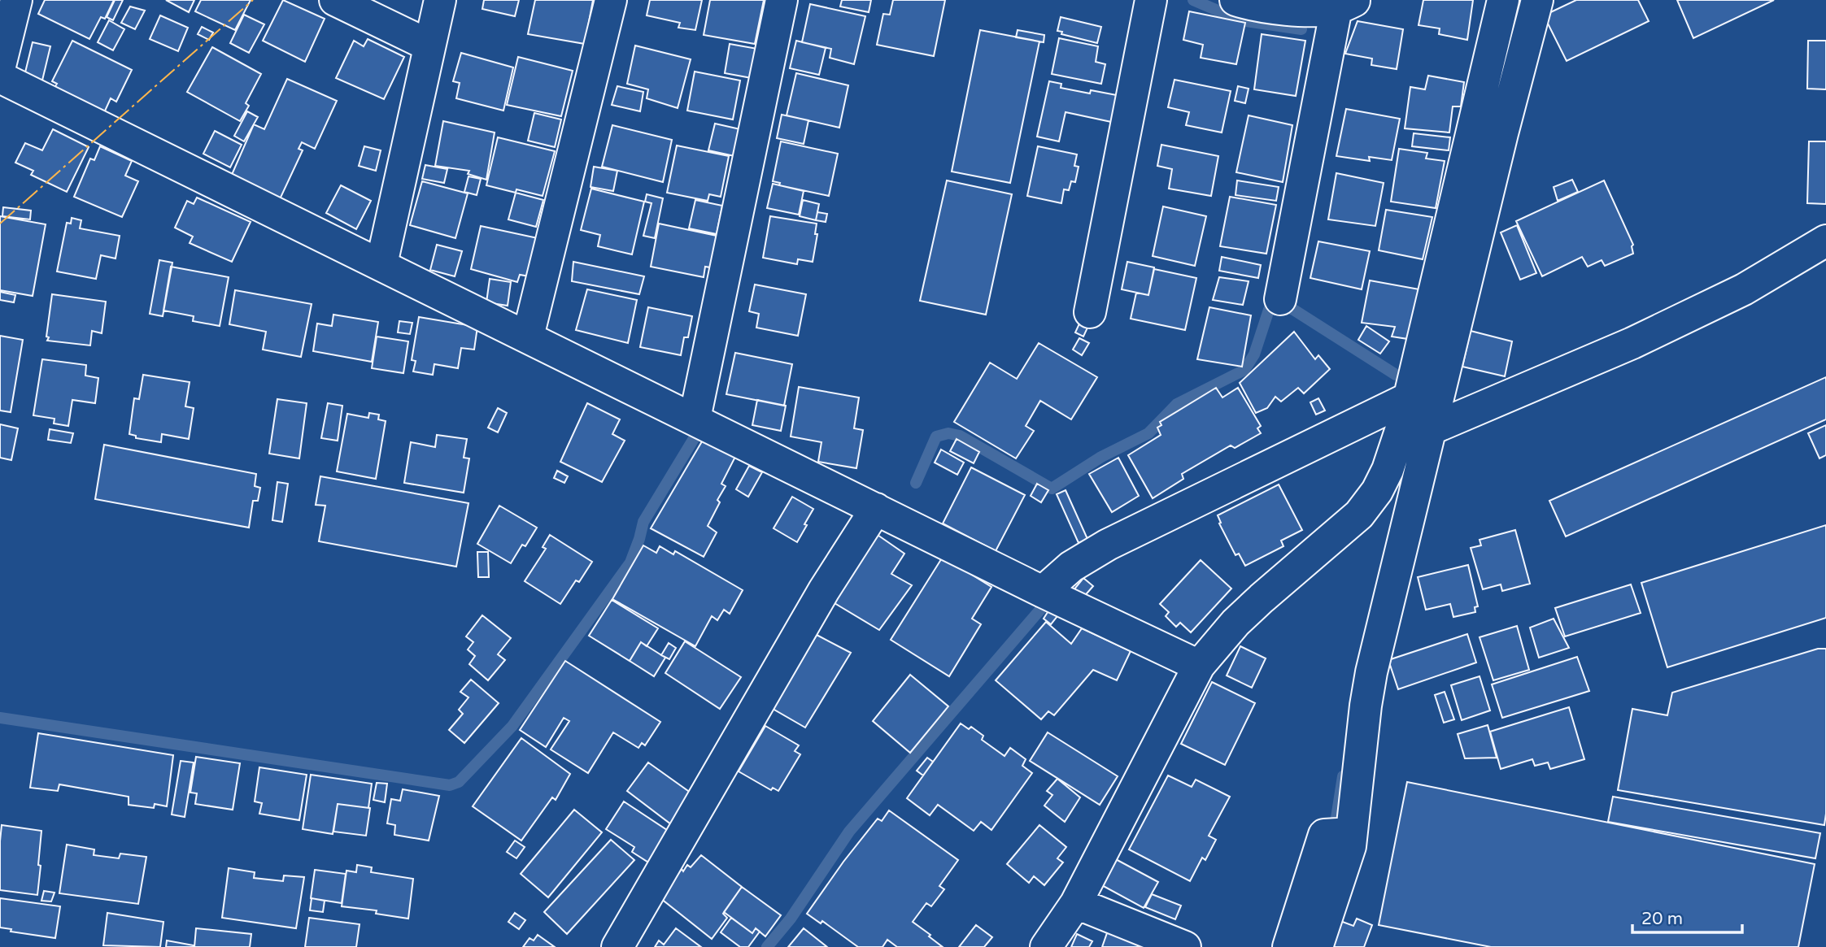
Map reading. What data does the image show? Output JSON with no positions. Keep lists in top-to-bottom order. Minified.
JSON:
{"scale_bar":"20 m"}
